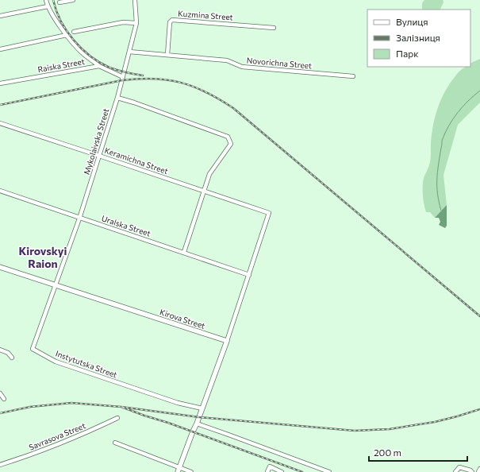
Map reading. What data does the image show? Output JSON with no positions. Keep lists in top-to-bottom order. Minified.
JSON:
{"streets":{"main road":["Kirova Street"],"street":["Kuzmina Street","Novorichna Street","Raiska Street","Mykolaivska Street","Keramichna Street","Uralska Street","Instytutska Street","Savrasova Street"]},"crossings":[["Kuzmina Street","Novorichna Street"],["Novorichna Street","Mykolaivska Street"],["Mykolaivska Street","Keramichna Street"],["Mykolaivska Street","Uralska Street"],["Mykolaivska Street","Kirova Street"],["Mykolaivska Street","Instytutska Street"],["Keramichna Street","Uralska Street"],["Kirova Street","Instytutska Street"]],"districts":["Kirovskyi Raion"],"legend":["Вулиця","Залізниця","Парк"],"scale_bar":"200 m"}
